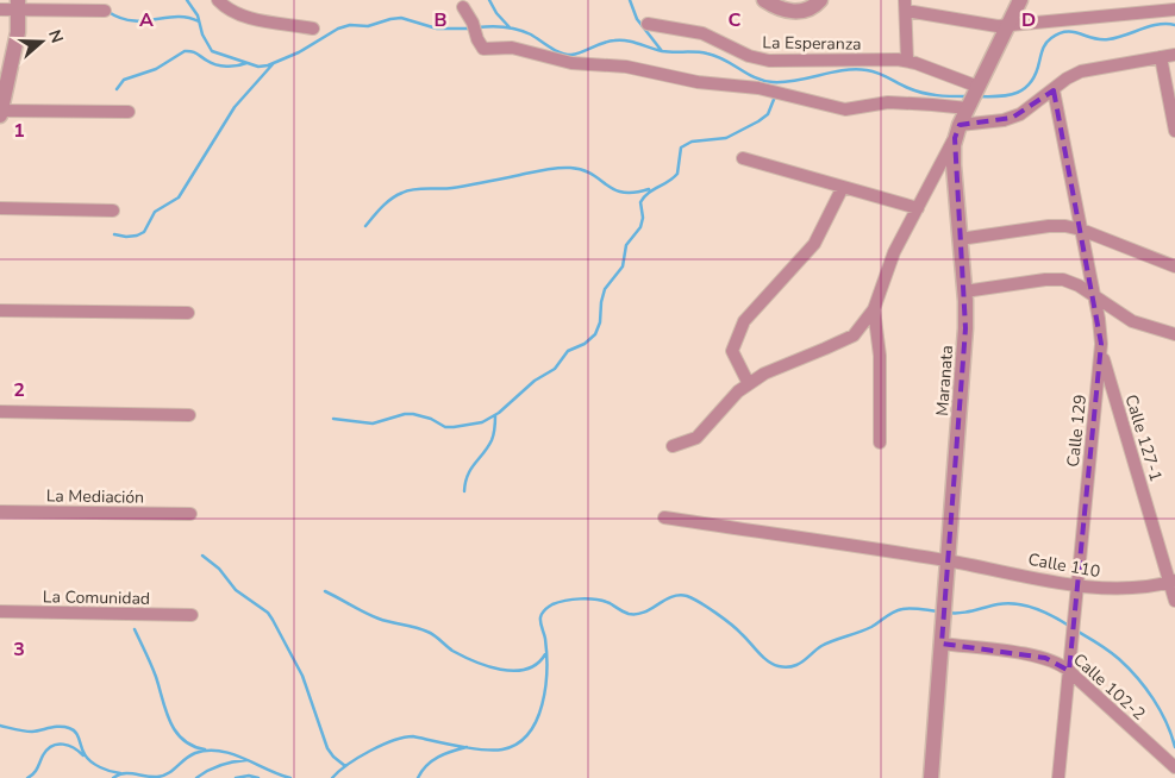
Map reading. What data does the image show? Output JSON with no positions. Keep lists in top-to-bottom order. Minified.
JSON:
{"streets":{"street":["La Esperanza","Maranata","Calle 129","Calle 127-1","La Mediación","Calle 110","La Comunidad","Calle 102-2"]},"crossings":[["La Esperanza","Maranata"],["Maranata","Calle 110"],["Maranata","Calle 102-2"],["Calle 129","Calle 127-1"],["Calle 129","Calle 110"],["Calle 129","Calle 102-2"],["Calle 127-1","Calle 110"]],"north":"right","grid":{"columns":["A","B","C","D"],"rows":["1","2","3"]}}
